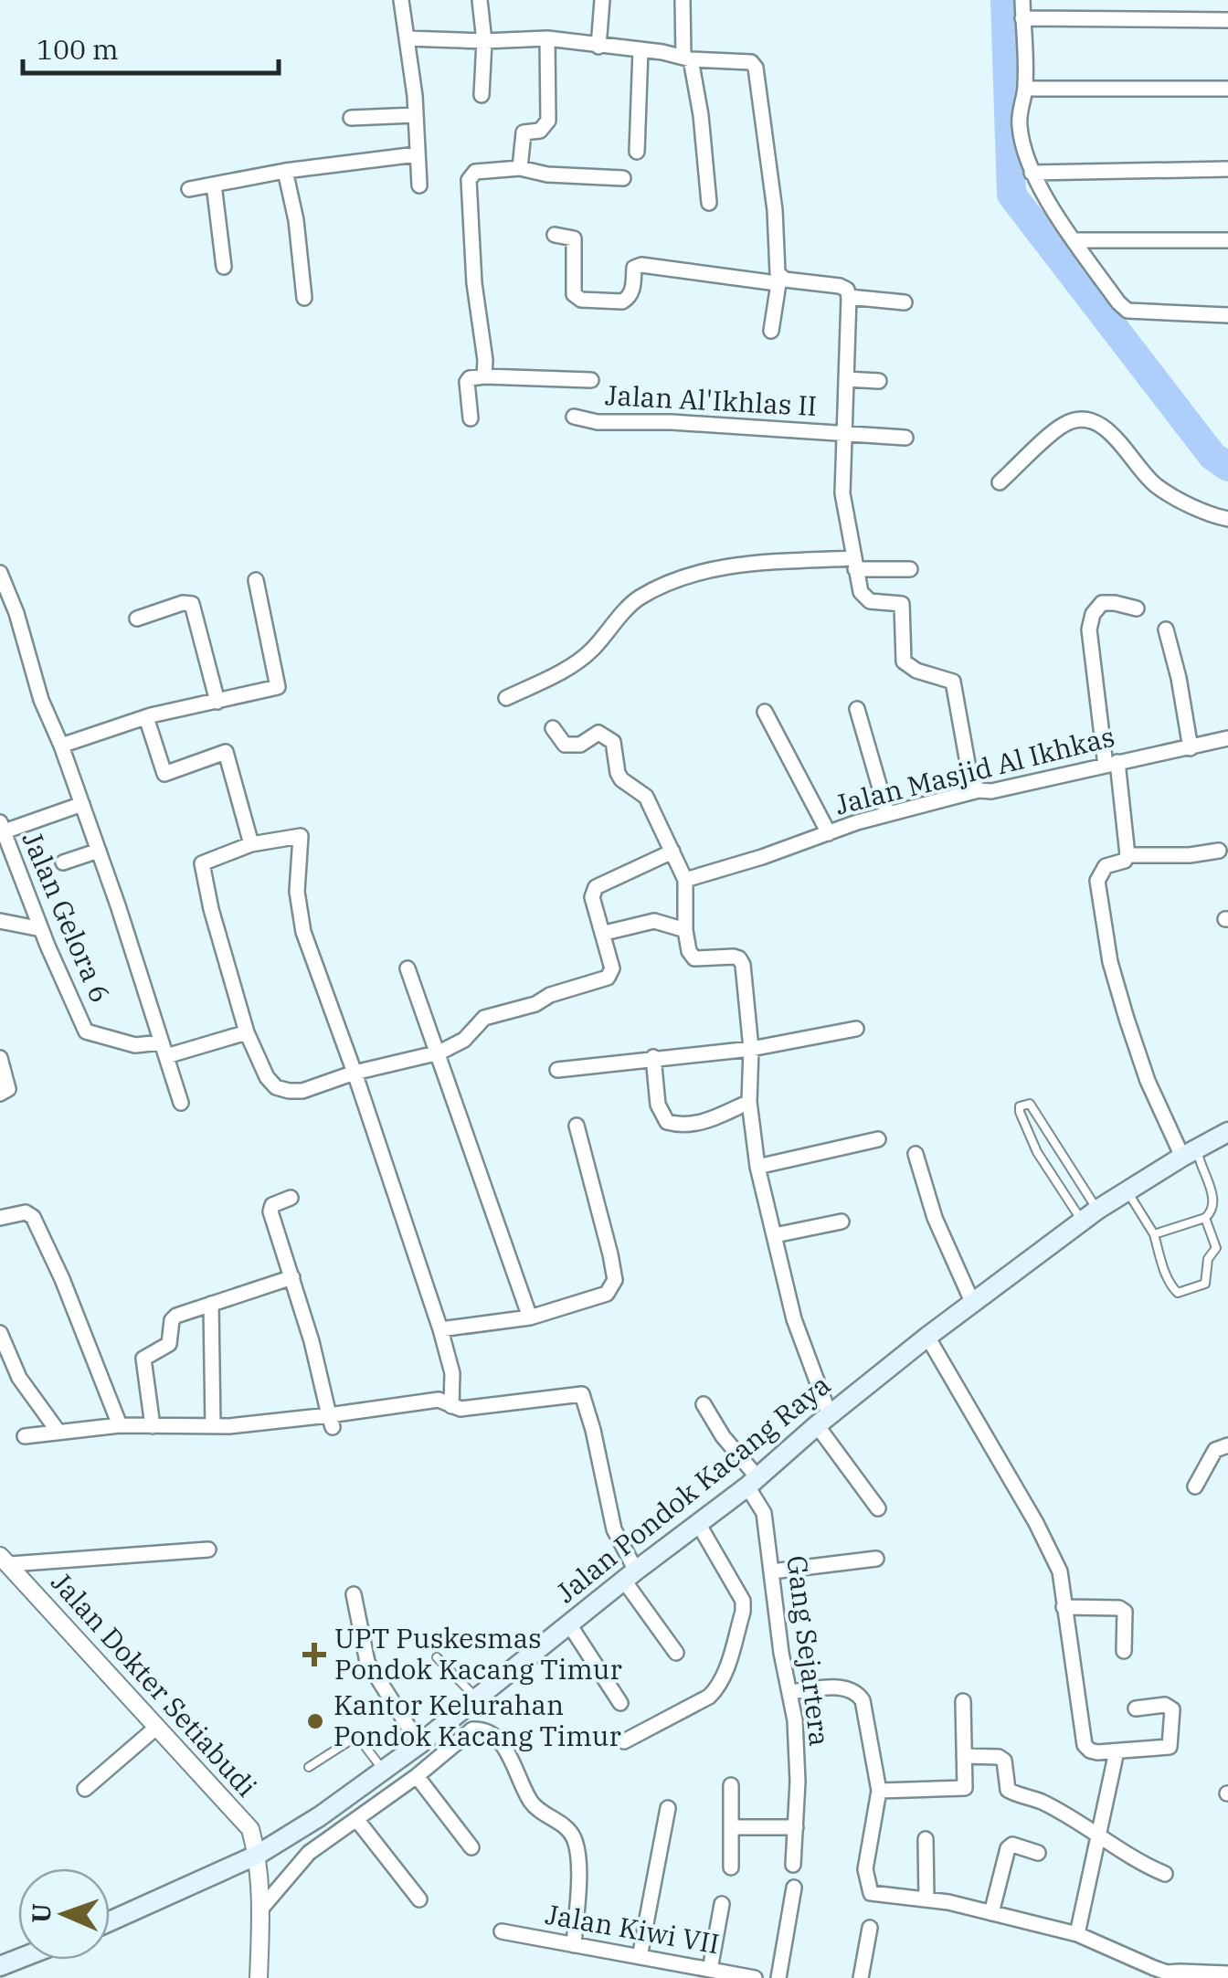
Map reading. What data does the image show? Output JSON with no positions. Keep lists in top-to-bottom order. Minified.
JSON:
{"streets":{"main road":["Jalan Pondok Kacang Raya"],"street":["Jalan Al'Ikhlas II","Jalan Masjid Al Ikhkas","Jalan Gelora 6","Gang Sejartera","Jalan Dokter Setiabudi","Jalan Kiwi VII"]},"crossings":[["Jalan Pondok Kacang Raya","Gang Sejartera"],["Jalan Pondok Kacang Raya","Jalan Dokter Setiabudi"]],"places":{"health":["UPT Puskesmas Pondok Kacang Timur"],"other":["Kantor Kelurahan Pondok Kacang Timur"]},"scale_bar":"100 m","north":"left"}
